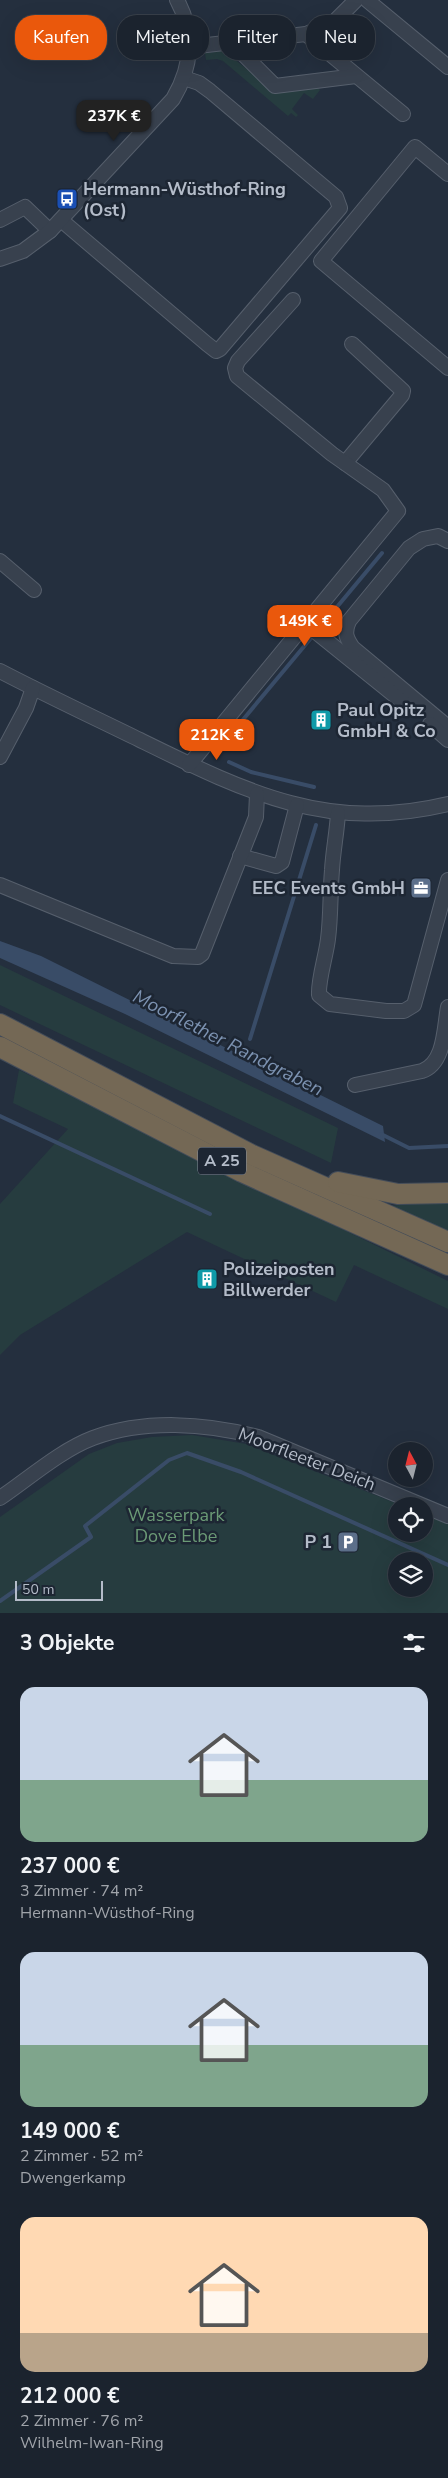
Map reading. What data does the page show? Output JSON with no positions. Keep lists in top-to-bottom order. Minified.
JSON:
{"streets":{"highway":["A 25"],"street":["Moorfleeter Deich"]},"water":["Moorflether Randgraben"],"parks":["Wasserpark Dove Elbe"],"places":{"bus stop":["Hermann-Wüsthof-Ring (Ost)"],"building":["Paul Opitz GmbH & Co","Polizeiposten Billwerder"],"office":["EEC Events GmbH"],"parking":["P 1"]},"scale_bar":"50 m","north":"top","page":{"chip":["Kaufen","Mieten","Filter","Neu"],"price":["237K €","149K €","212K €"],"scale":"50 m","heading":"3 Objekte","list":[{"name":"237 000 €","note":"3 Zimmer · 74 m² · Hermann-Wüsthof-Ring"},{"name":"149 000 €","note":"2 Zimmer · 52 m² · Dwengerkamp"},{"name":"212 000 €","note":"2 Zimmer · 76 m² · Wilhelm-Iwan-Ring"}]}}
